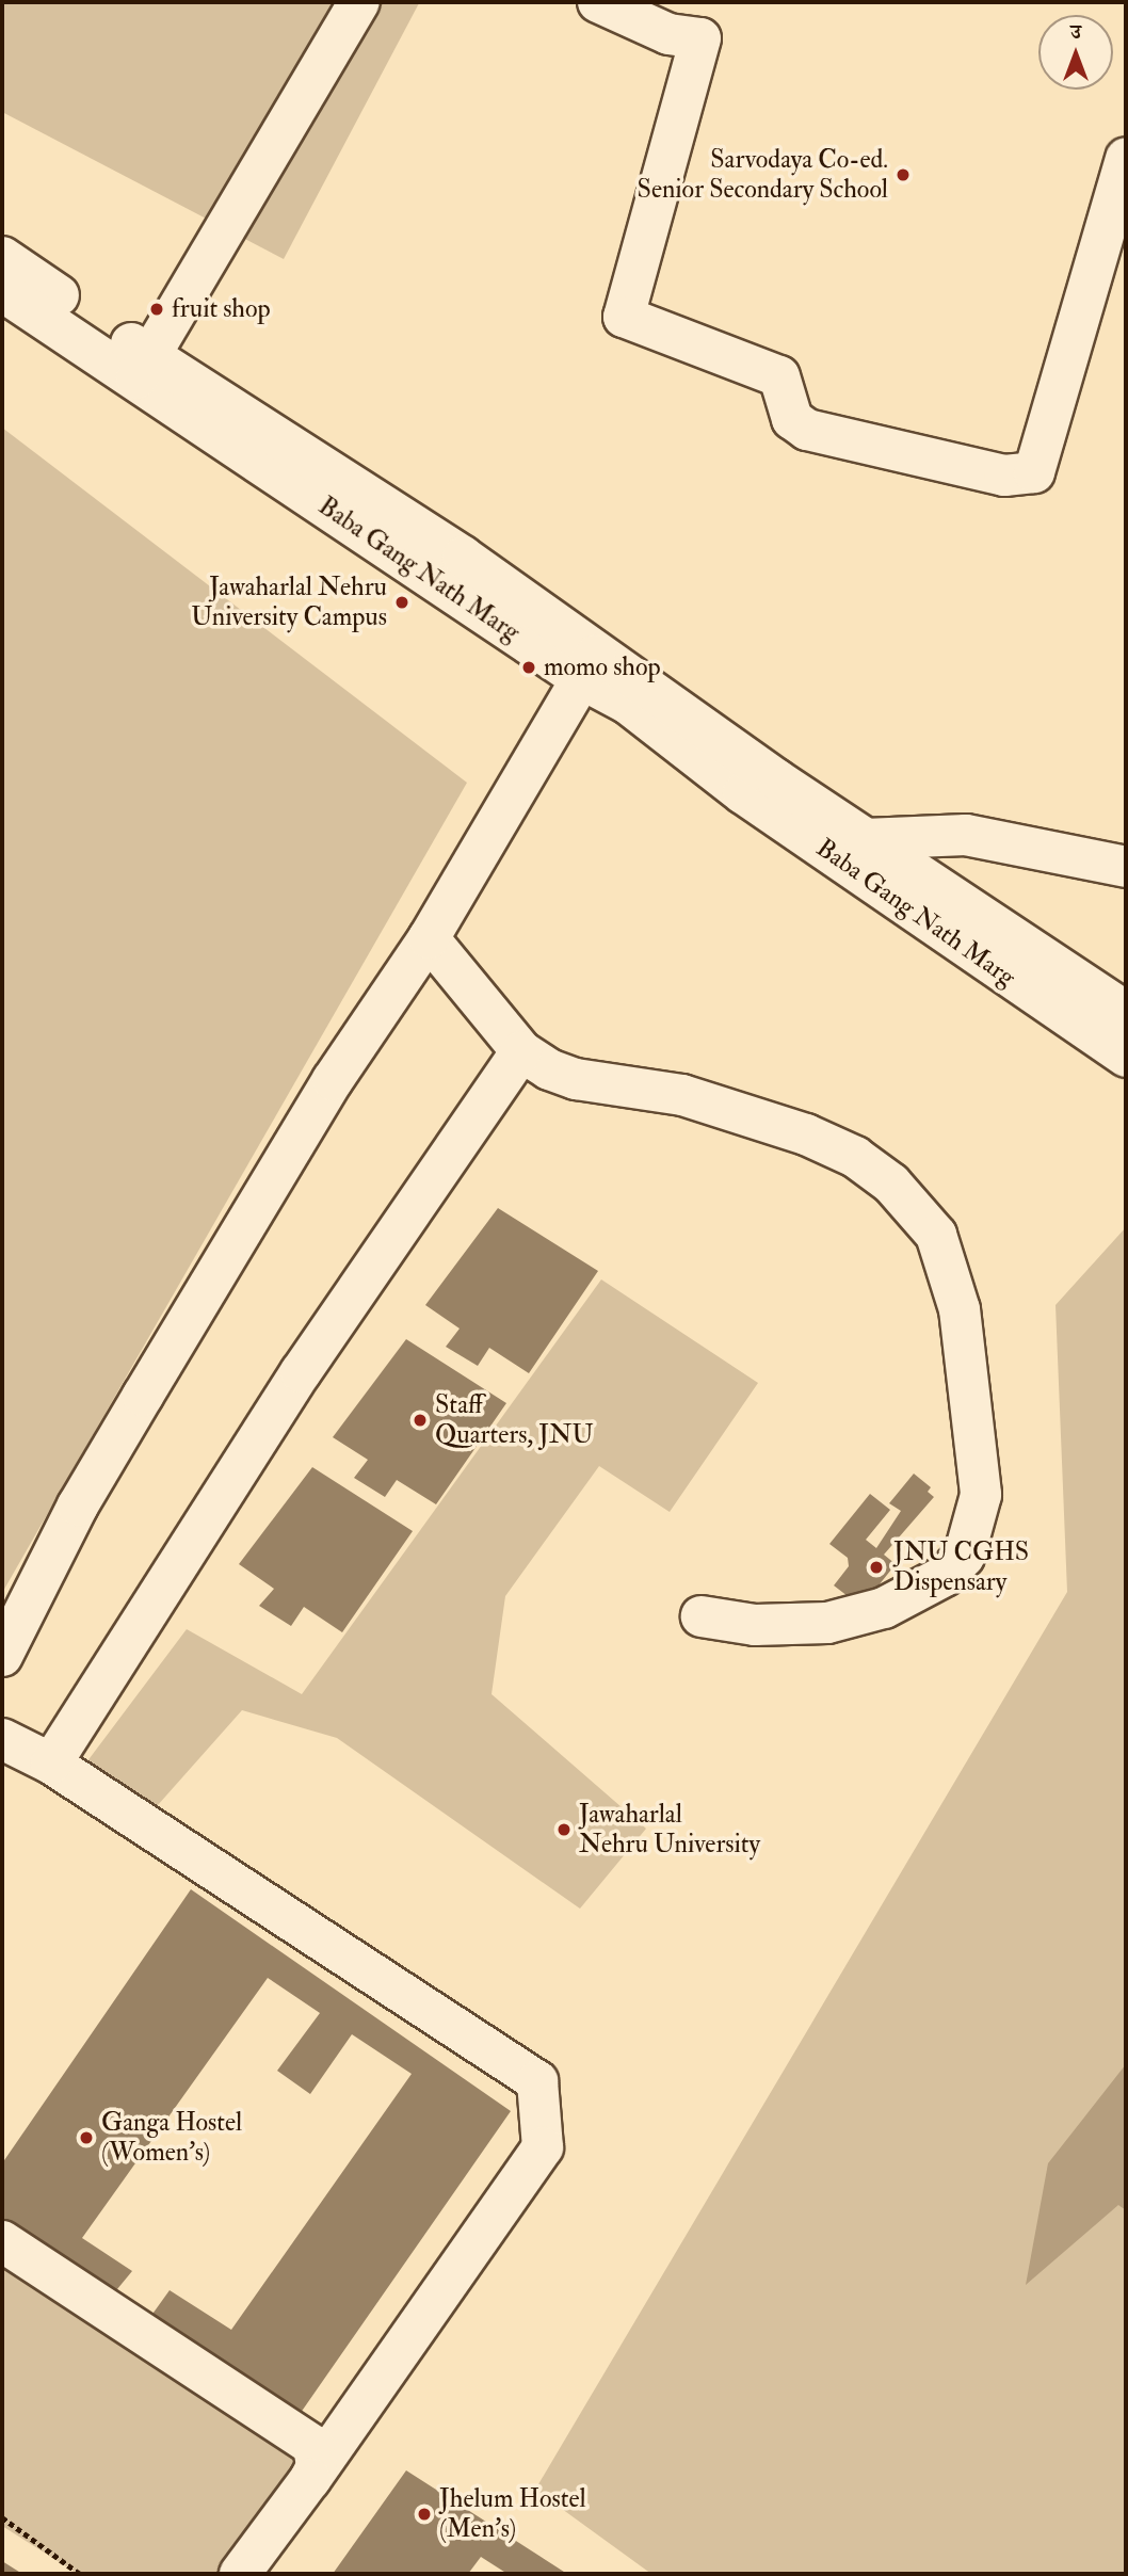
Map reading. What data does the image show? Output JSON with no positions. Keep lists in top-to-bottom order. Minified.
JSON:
{"streets":{"street":["Baba Gang Nath Marg"]},"places":["Sarvodaya Co-ed. Senior Secondary School","fruit shop","Jawaharlal Nehru University Campus","momo shop","Staff Quarters, JNU","JNU CGHS Dispensary","Jawaharlal Nehru University","Ganga Hostel (Women's)","Jhelum Hostel (Men's)"],"north":"top"}
